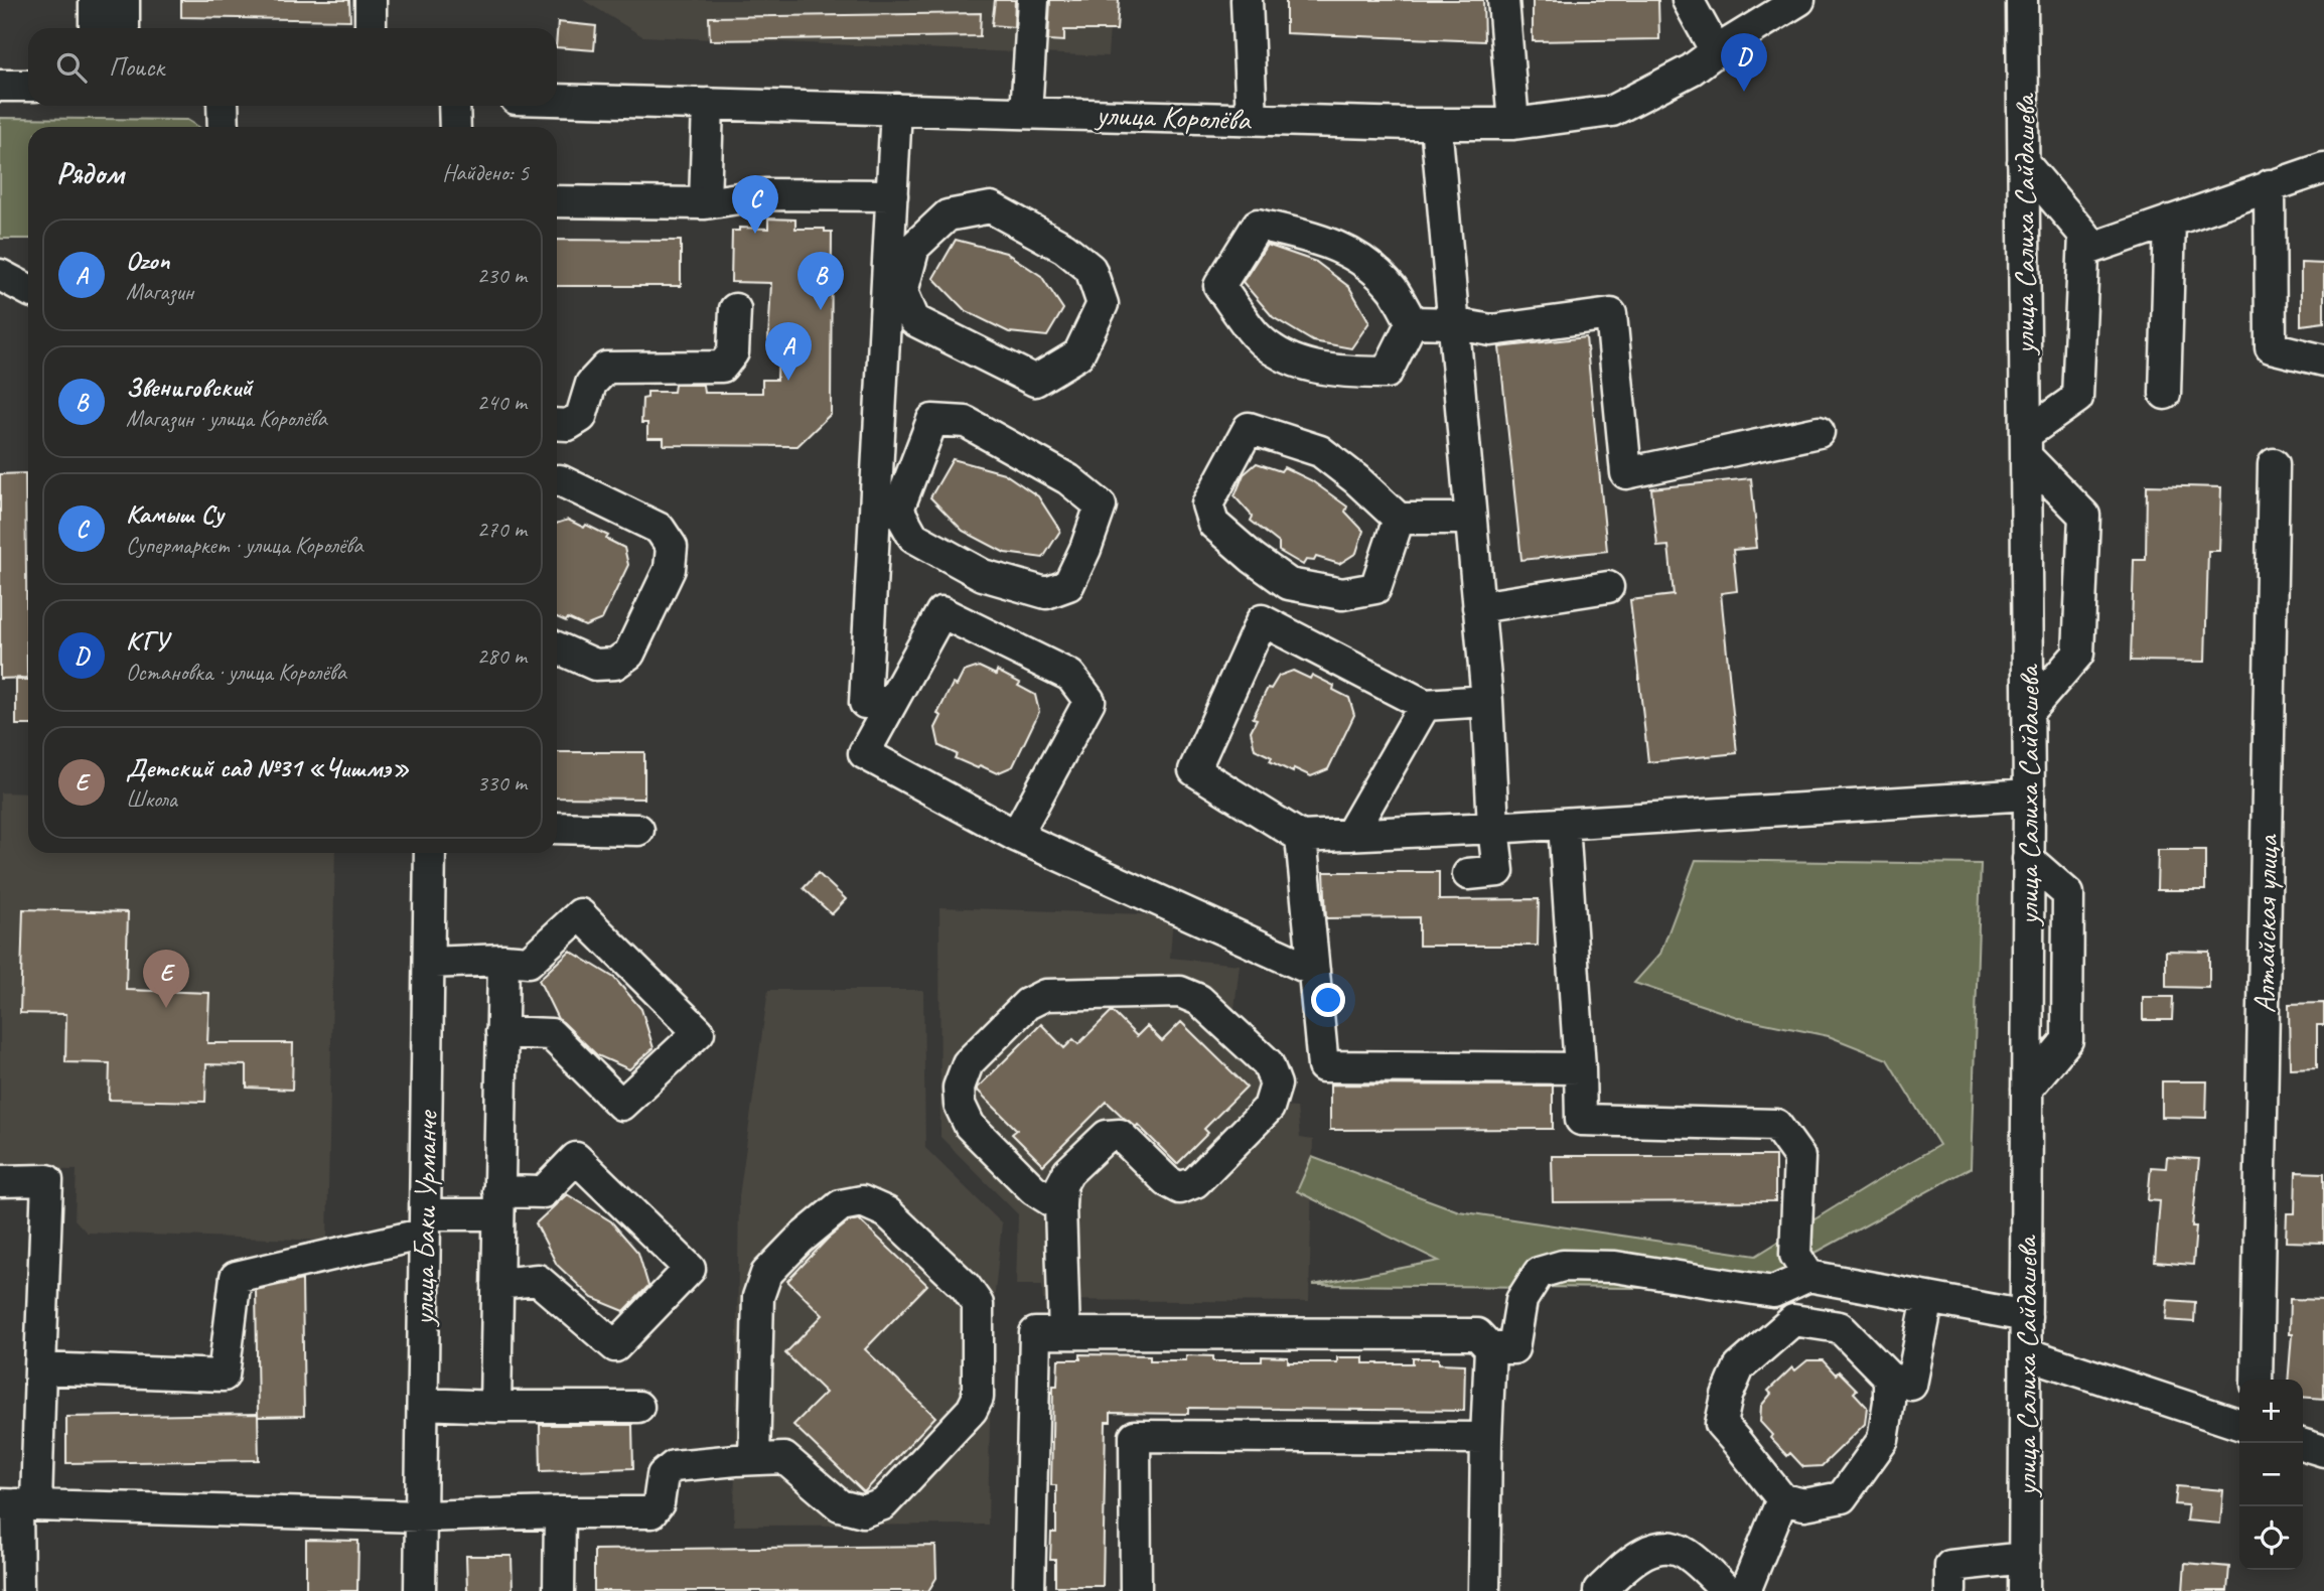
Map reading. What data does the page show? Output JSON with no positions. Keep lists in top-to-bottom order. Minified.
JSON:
{"streets":{"street":["улица Королёва","улица Салиха Сайдашева","Алтайская улица","улица Баки Урманче"]},"page":{"search":"Поиск","pins":["D","C","B","A","E"],"heading":["Рядом","Найдено: 5"],"list":[{"mark":"A","name":"Ozon","note":"Магазин","value":"230 m"},{"mark":"B","name":"Звениговский","note":"Магазин · улица Королёва","value":"240 m"},{"mark":"C","name":"Камыш Су","note":"Супермаркет · улица Королёва","value":"270 m"},{"mark":"D","name":"КГУ","note":"Остановка · улица Королёва","value":"280 m"},{"mark":"E","name":"Детский сад №31 «Чишмэ»","note":"Школа","value":"330 m"}],"map_buttons":["+","−"]}}
